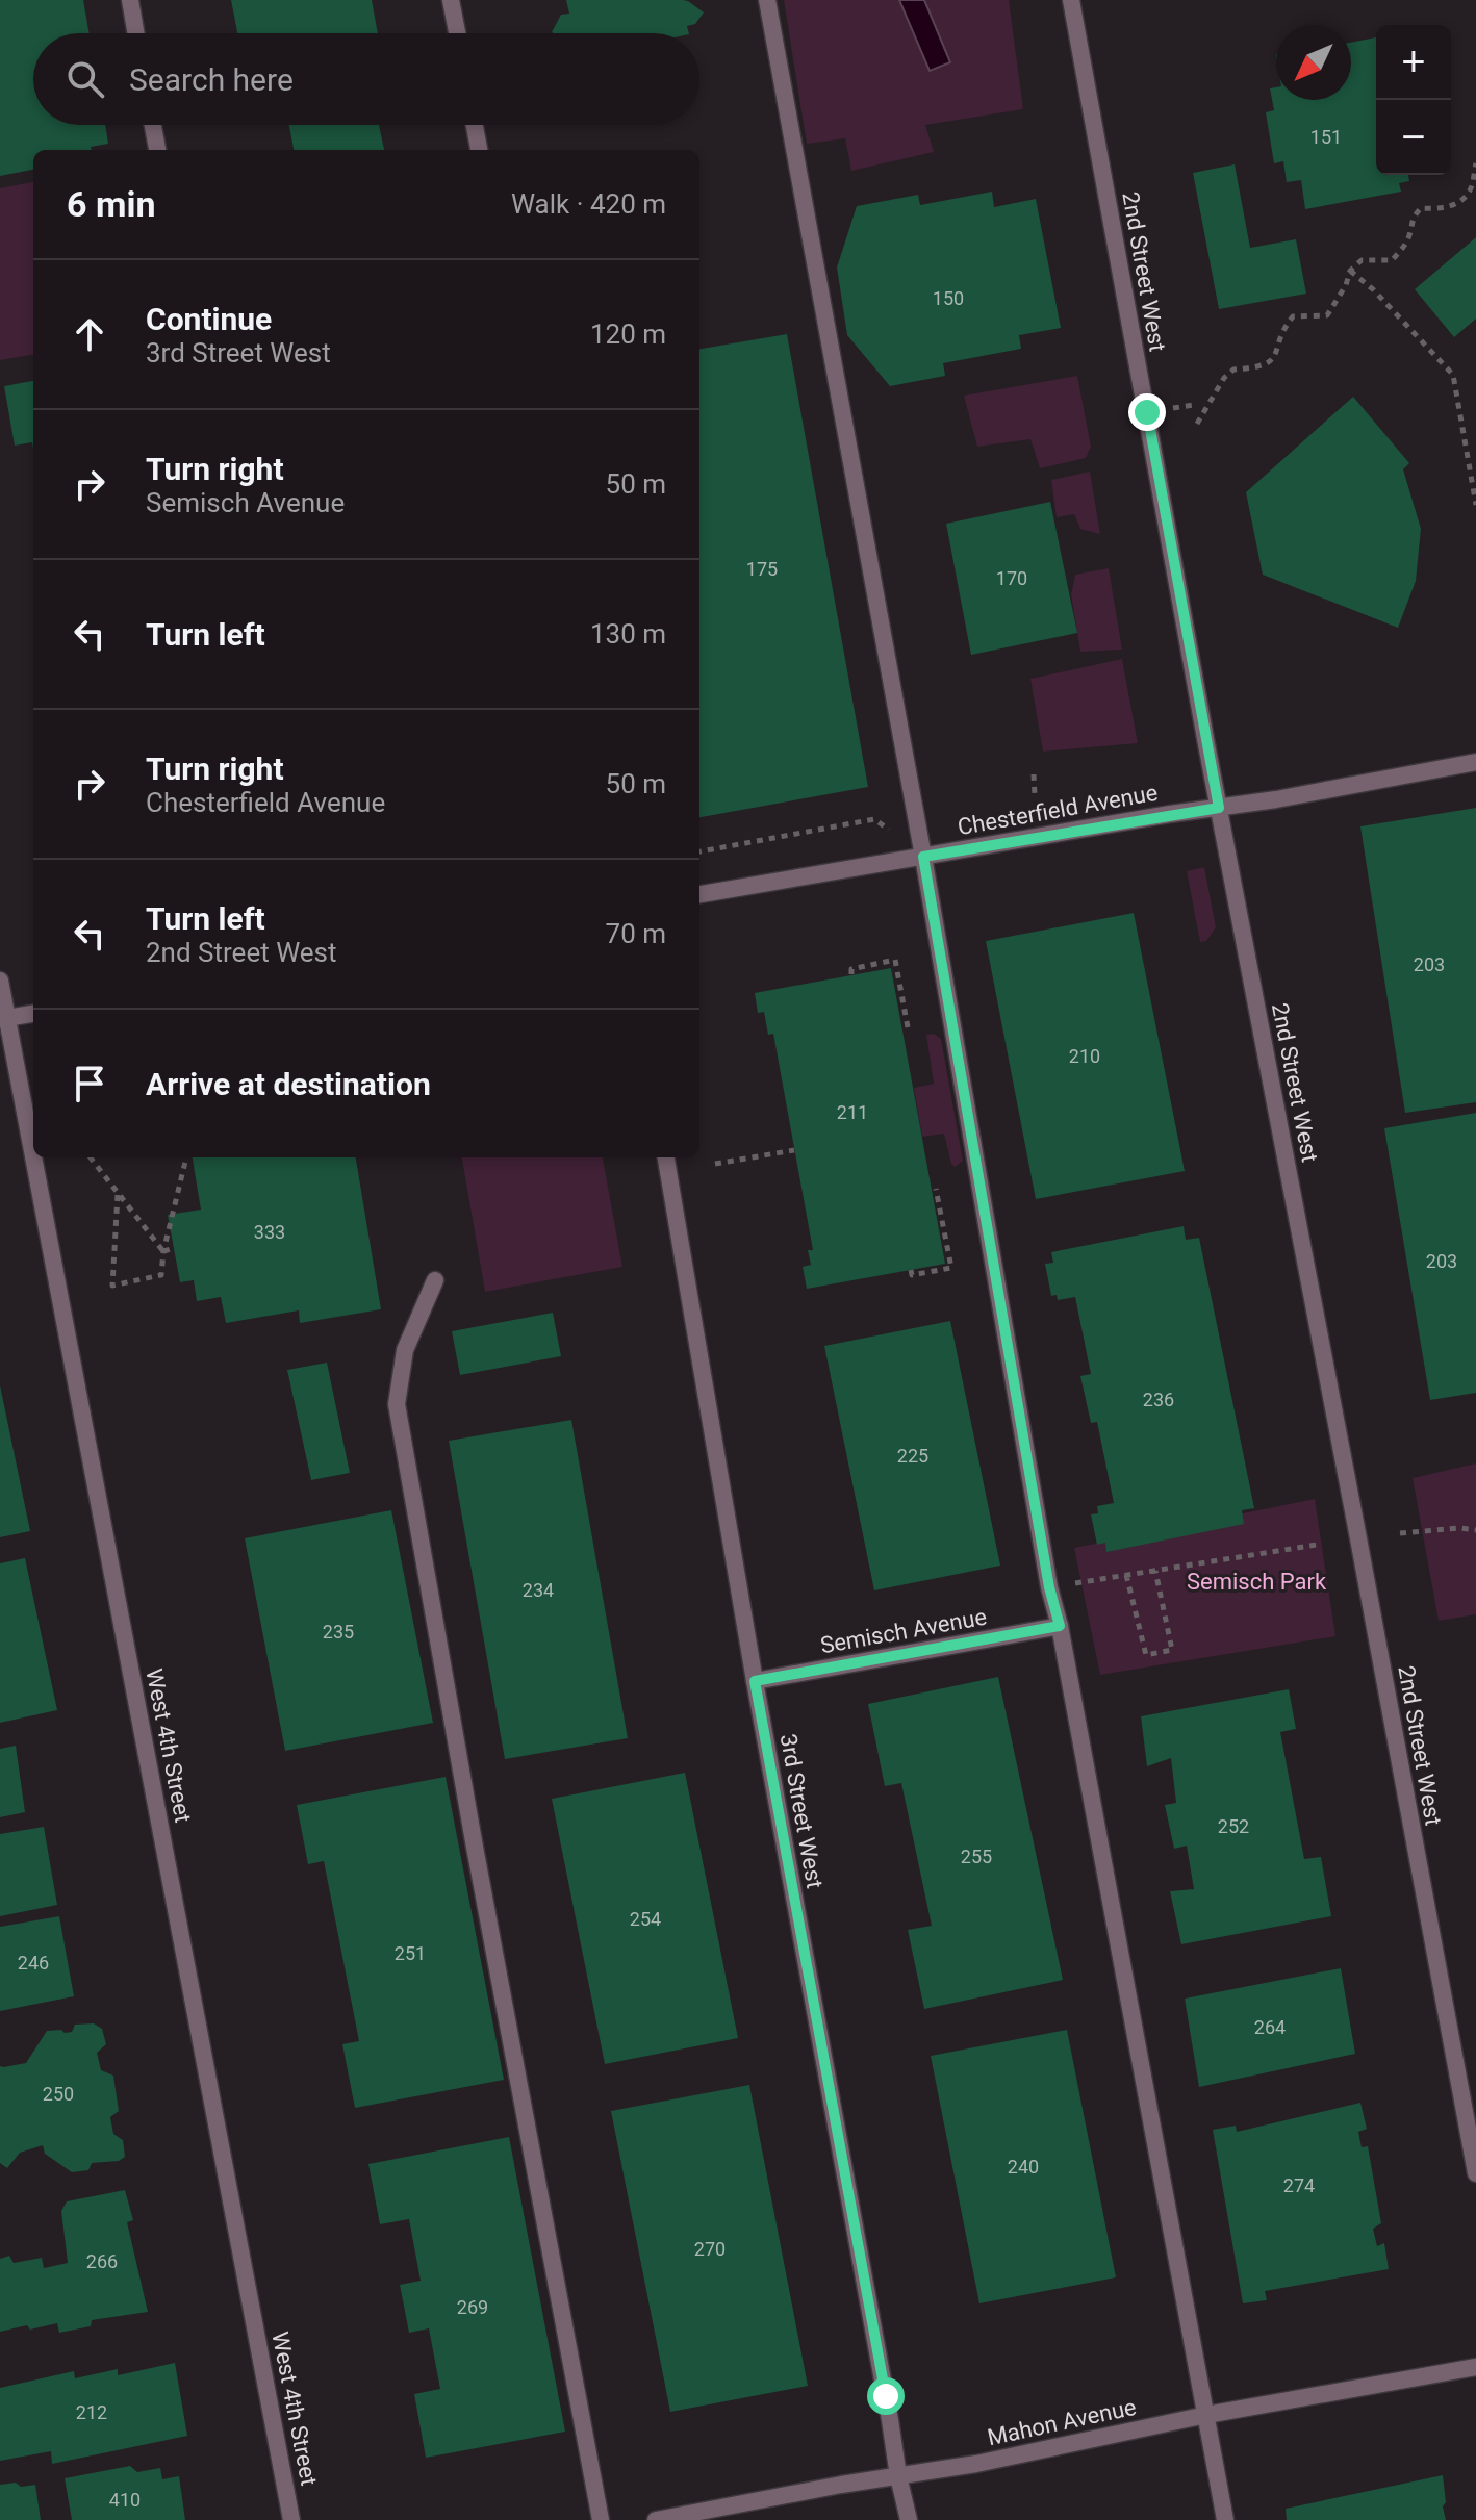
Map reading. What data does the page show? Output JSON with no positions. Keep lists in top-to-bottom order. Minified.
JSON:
{"streets":{"street":["2nd Street West","Chesterfield Avenue","Semisch Avenue","West 4th Street","3rd Street West","Mahon Avenue"]},"crossings":[["2nd Street West","Chesterfield Avenue"],["Semisch Avenue","3rd Street West"],["3rd Street West","Mahon Avenue"]],"parks":["Semisch Park"],"house_numbers":["151","150","175","170","203","210","211","333","203","236","225","234","235","252","255","254","251","246","264","250","240","274","270","266","269","212","410"],"north":"bottom left","page":{"map_buttons":["+","−"],"search":"Search here","heading":["6 min","Walk · 420 m"],"list":[["Continue","3rd Street West","120 m"],["Turn right","Semisch Avenue","50 m"],["Turn left","130 m"],["Turn right","Chesterfield Avenue","50 m"],["Turn left","2nd Street West","70 m"],"Arrive at destination"]}}
